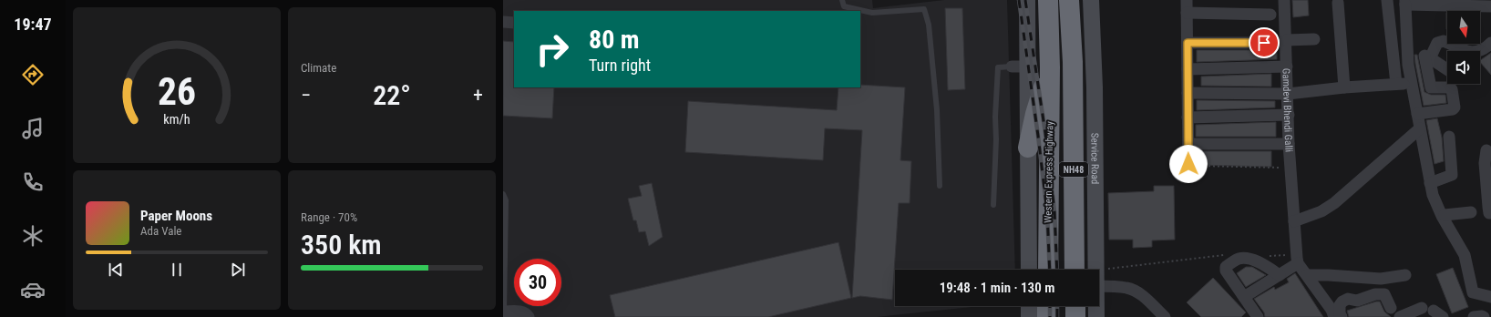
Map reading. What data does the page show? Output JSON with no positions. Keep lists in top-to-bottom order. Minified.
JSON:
{"streets":{"highway":["NH48","Western Express Highway"],"street":["Gamdevi Bhendi Galli","Service Road"]},"crossings":[["NH48","Western Express Highway"]],"north":"bottom","page":{"tabs":"19:47","tile":["Climate",["Range · 70%","350 km"]],"turn":["80 m","Turn right"],"heat":["−","22°","+"],"song":["Paper Moons","Ada Vale"],"limit":"30","trip":"19:48 · 1 min · 130 m","gauge":["26","km/h"]}}
